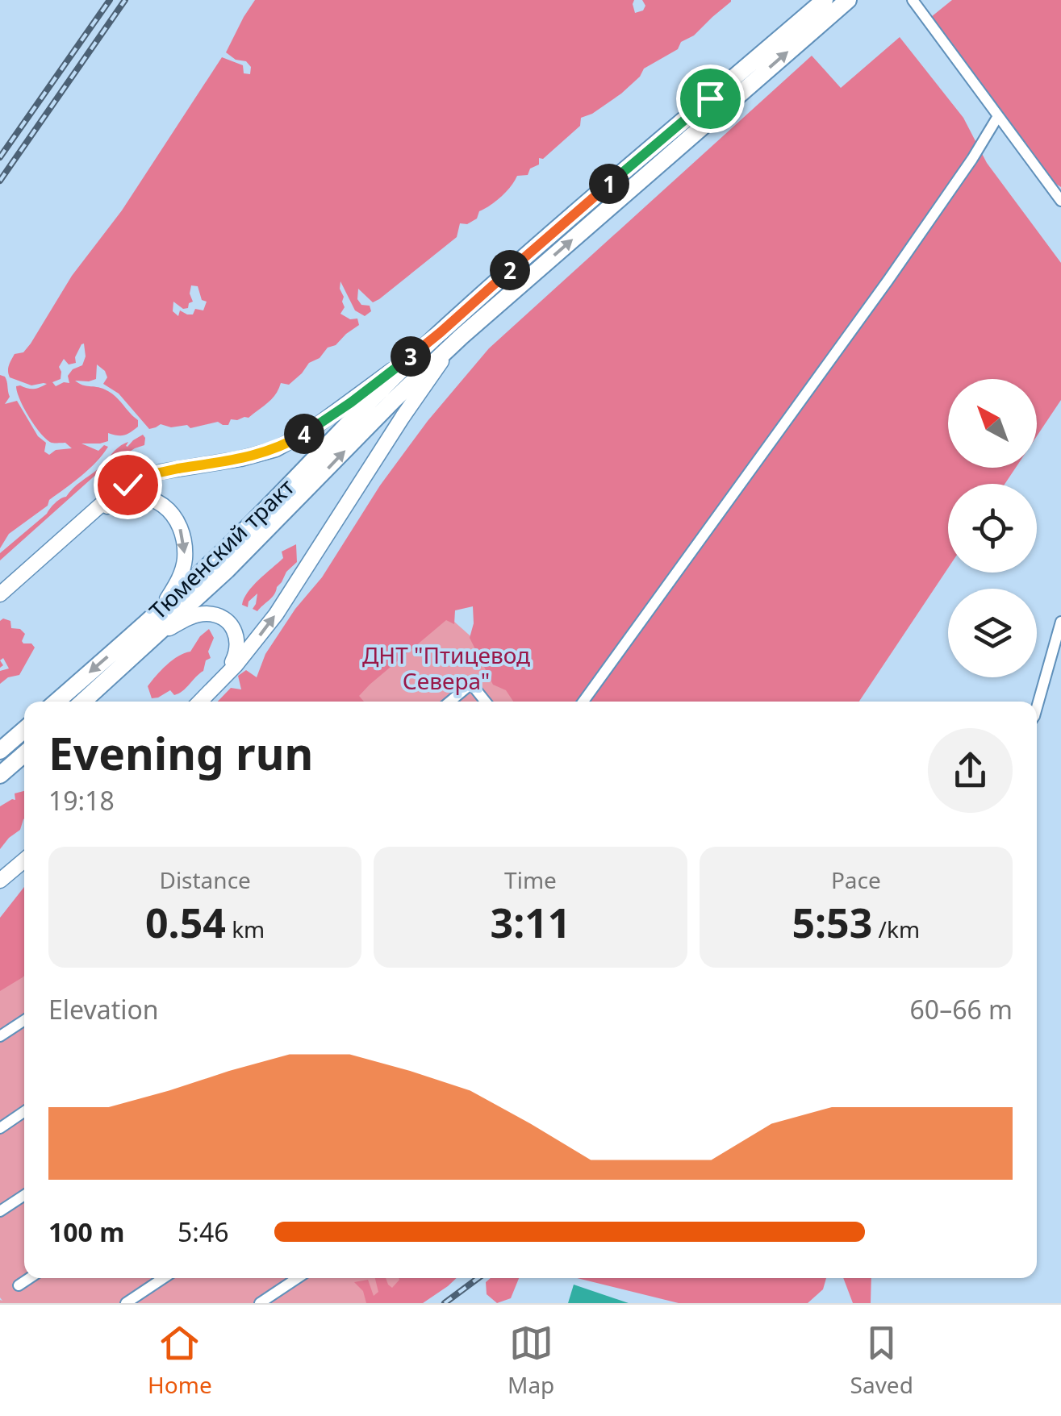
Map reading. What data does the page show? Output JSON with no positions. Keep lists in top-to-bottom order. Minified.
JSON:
{"streets":{"main road":["Тюменский тракт"]},"parks":["ДНТ \"Птицевод Севера\""],"north":"top left","page":{"pins":["1","2","3","4"],"heading":["Evening run","19:18"],"stats":[["Distance","0.54 km"],["Time","3:11"],["Pace","5:53 /km"]],"chart":["Elevation","60–66 m"],"list":[{"name":"100 m","note":"5:46"}],"tabs":["Home","Map","Saved"]}}
